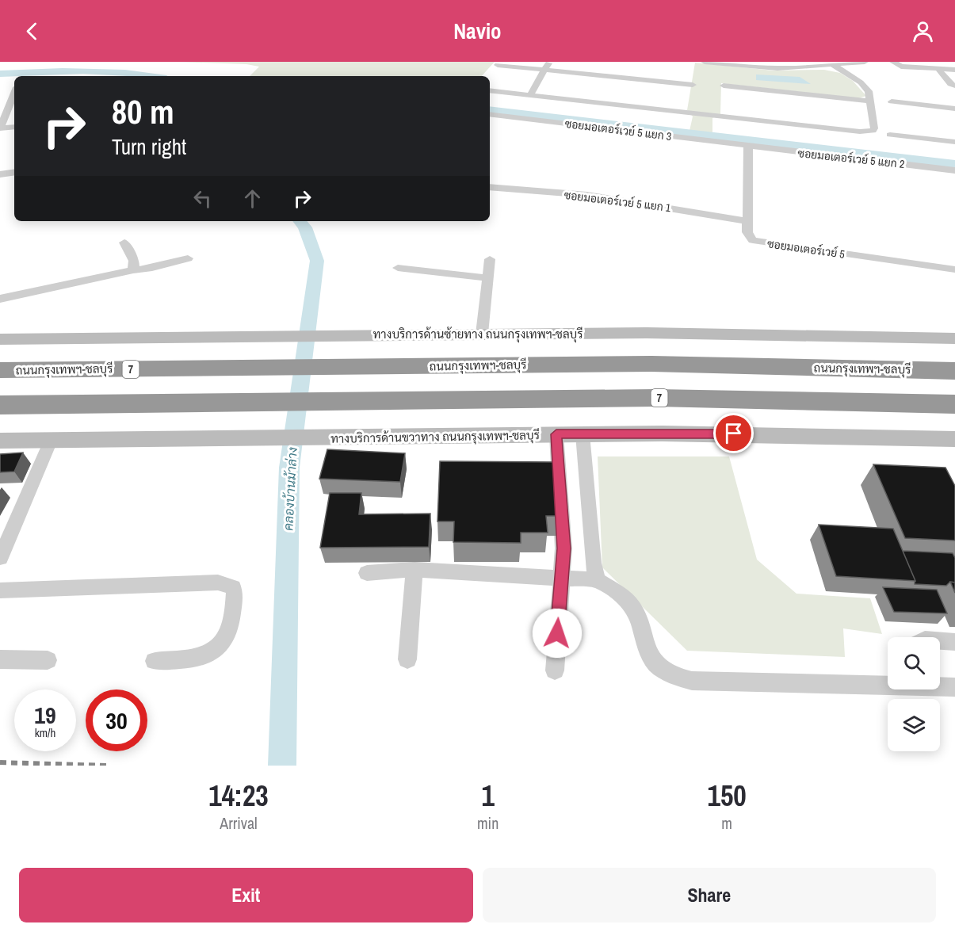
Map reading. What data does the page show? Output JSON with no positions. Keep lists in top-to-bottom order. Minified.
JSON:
{"streets":{"highway":["ถนนกรุงเทพฯ-ชลบุรี","7"],"main road":["ทางบริการด้านซ้ายทาง ถนนกรุงเทพฯ-ชลบุรี","ทางบริการด้านขวาทาง ถนนกรุงเทพฯ-ชลบุรี"],"street":["ซอยมอเตอร์เวย์ 5 แยก 3","ซอยมอเตอร์เวย์ 5 แยก 2","ซอยมอเตอร์เวย์ 5 แยก 1","ซอยมอเตอร์เวย์ 5"]},"crossings":[["ซอยมอเตอร์เวย์ 5 แยก 3","ซอยมอเตอร์เวย์ 5 แยก 2"],["ซอยมอเตอร์เวย์ 5 แยก 3","ซอยมอเตอร์เวย์ 5"],["ซอยมอเตอร์เวย์ 5 แยก 2","ซอยมอเตอร์เวย์ 5"],["ซอยมอเตอร์เวย์ 5 แยก 1","ซอยมอเตอร์เวย์ 5"]],"water":["คลองบ้านม้าล่าง"],"page":{"header":"Navio","turn":["80 m","Turn right"],"speed":"19 km/h","limit":"30","eta":["14:23","Arrival","1","min","150","m"],"buttons":["Exit","Share"]}}
